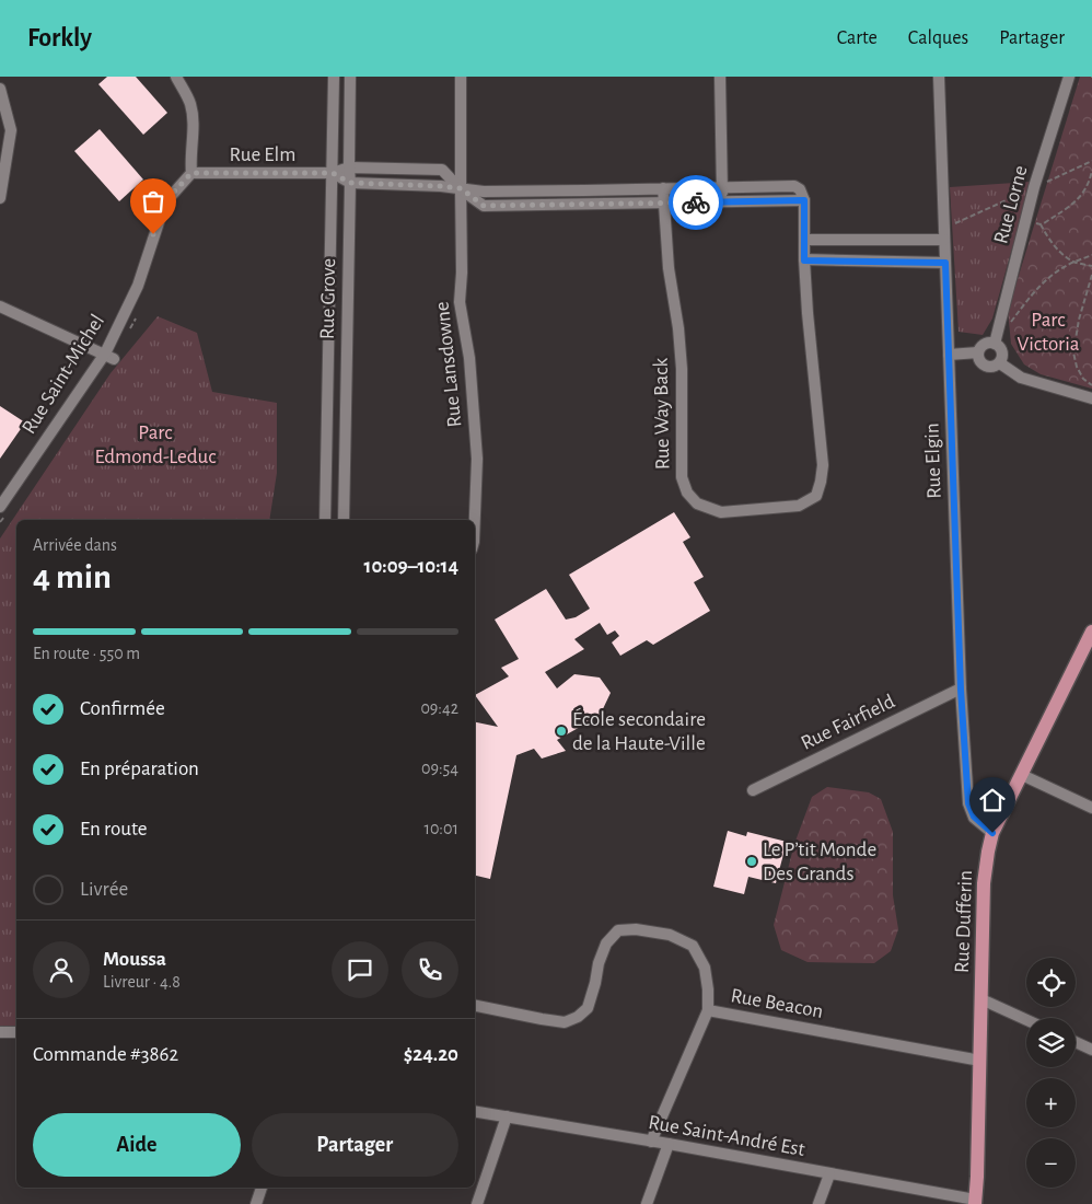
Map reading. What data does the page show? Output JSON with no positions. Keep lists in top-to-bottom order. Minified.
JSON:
{"streets":{"main road":["Rue Dufferin"],"street":["Rue Elm","Rue Lorne","Rue Grove","Rue Lansdowne","Rue Saint-Michel","Rue Way Back","Rue Elgin","Rue Fairfield","Rue Beacon","Rue Saint-André Est"]},"crossings":[["Rue Elm","Rue Grove"],["Rue Elm","Rue Lansdowne"],["Rue Elm","Rue Saint-Michel"],["Rue Elm","Rue Way Back"],["Rue Elgin","Rue Fairfield"],["Rue Elgin","Rue Dufferin"],["Rue Dufferin","Rue Beacon"],["Rue Dufferin","Rue Saint-André Est"],["Rue Beacon","Rue Saint-André Est"]],"parks":["Parc Victoria","Parc Edmond-Leduc"],"places":["École secondaire de la Haute-Ville","Le P’tit Monde Des Grands"],"page":{"header":"Forkly","nav":["Carte","Calques","Partager"],"heading":["4 min","Arrivée dans","10:09–10:14"],"panel":["Moussa","Livreur · 4.8","Commande #3862","$24.20"],"bar":"En route · 550 m","list":[["Confirmée","09:42"],["En préparation","09:54"],["En route","10:01"],"Livrée"],"map_buttons":["+","−"],"buttons":["Aide","Partager"]}}
